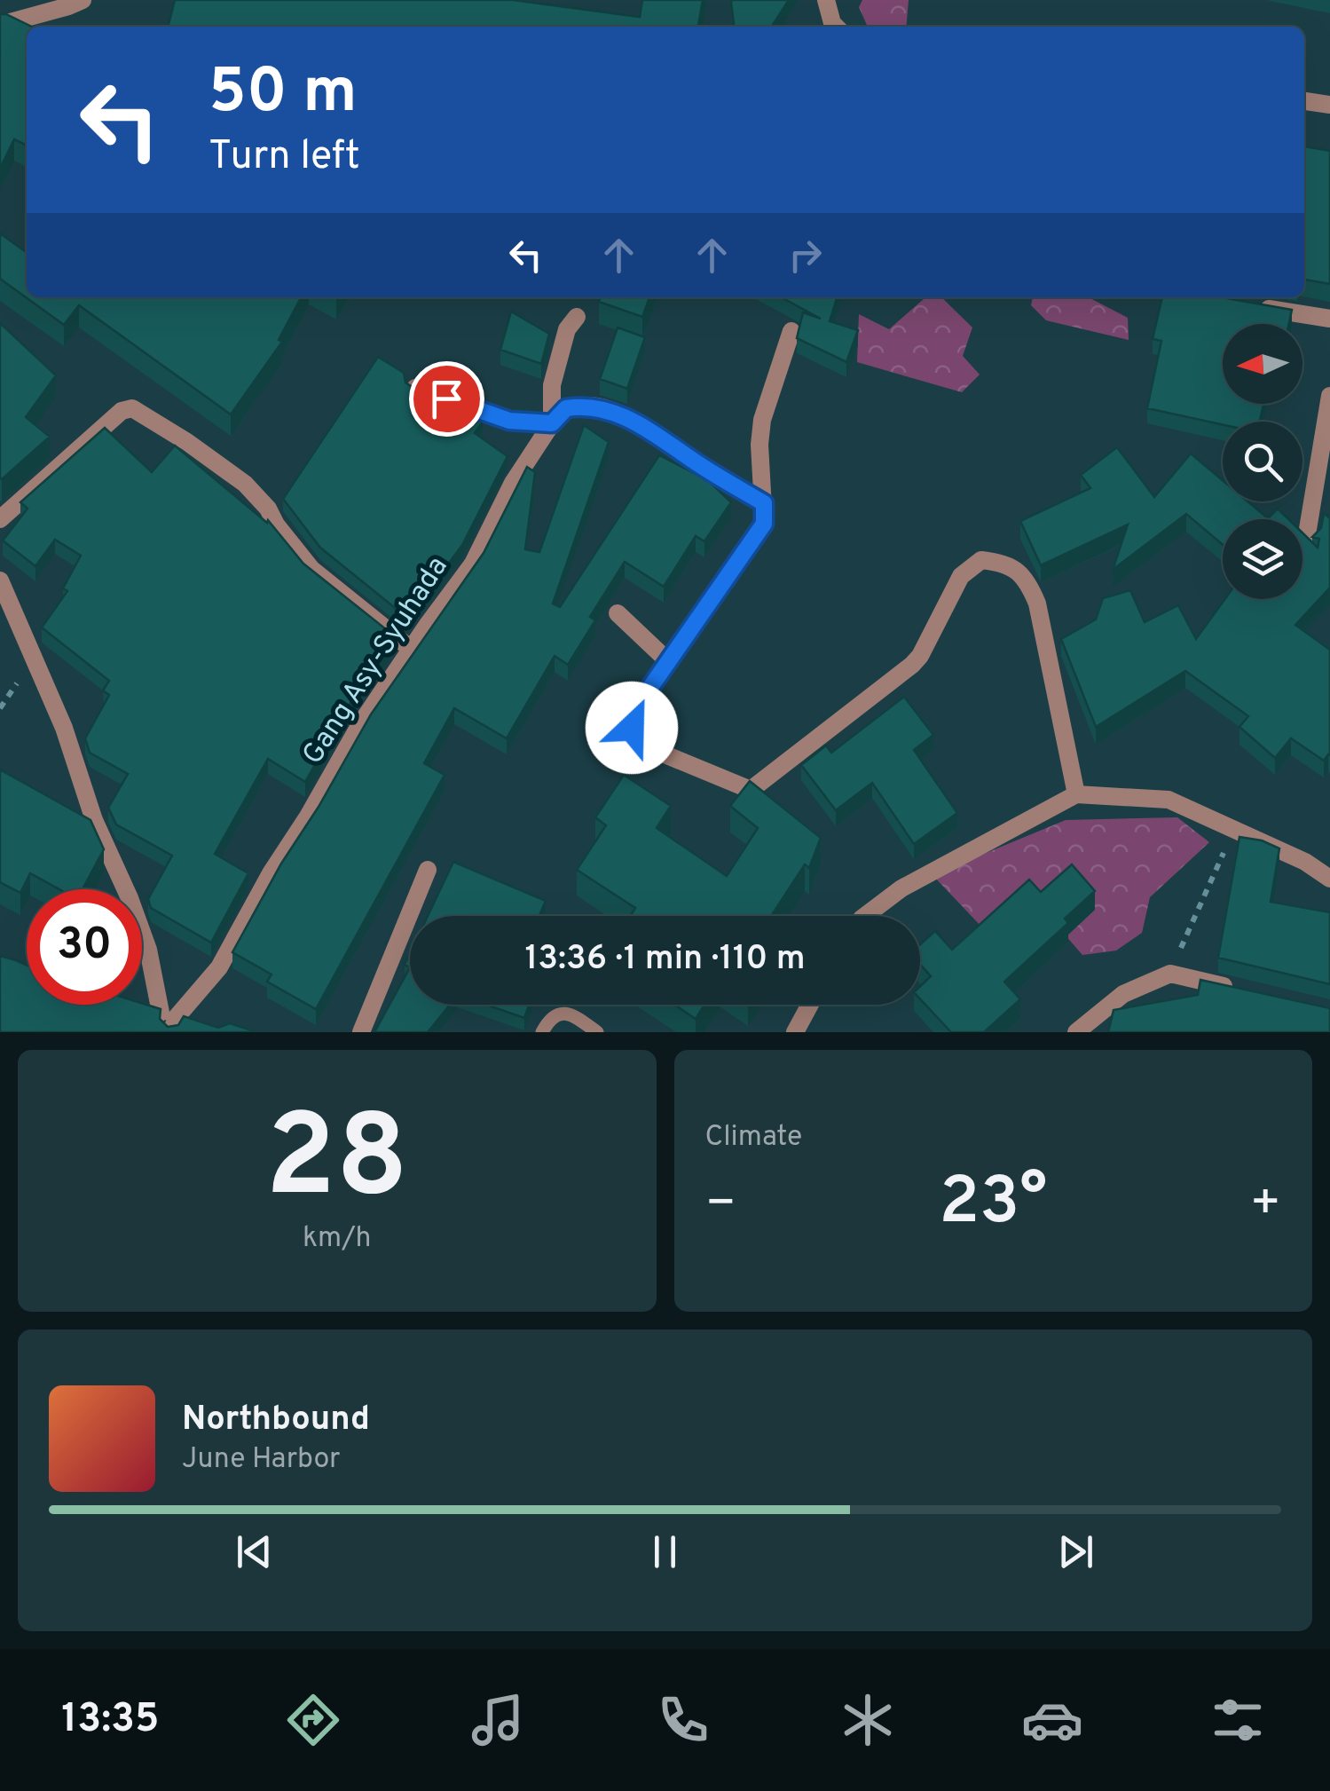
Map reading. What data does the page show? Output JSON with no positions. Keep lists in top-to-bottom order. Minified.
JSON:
{"streets":{"street":["Gang Asy-Syuhada"]},"north":"left","page":{"turn":["50 m","Turn left"],"limit":"30","trip":"13:36 · 1 min · 110 m","tile":[["28","km/h"],"Climate"],"heat":["−","23°","+"],"song":["Northbound","June Harbor"],"tabs":"13:35"}}
